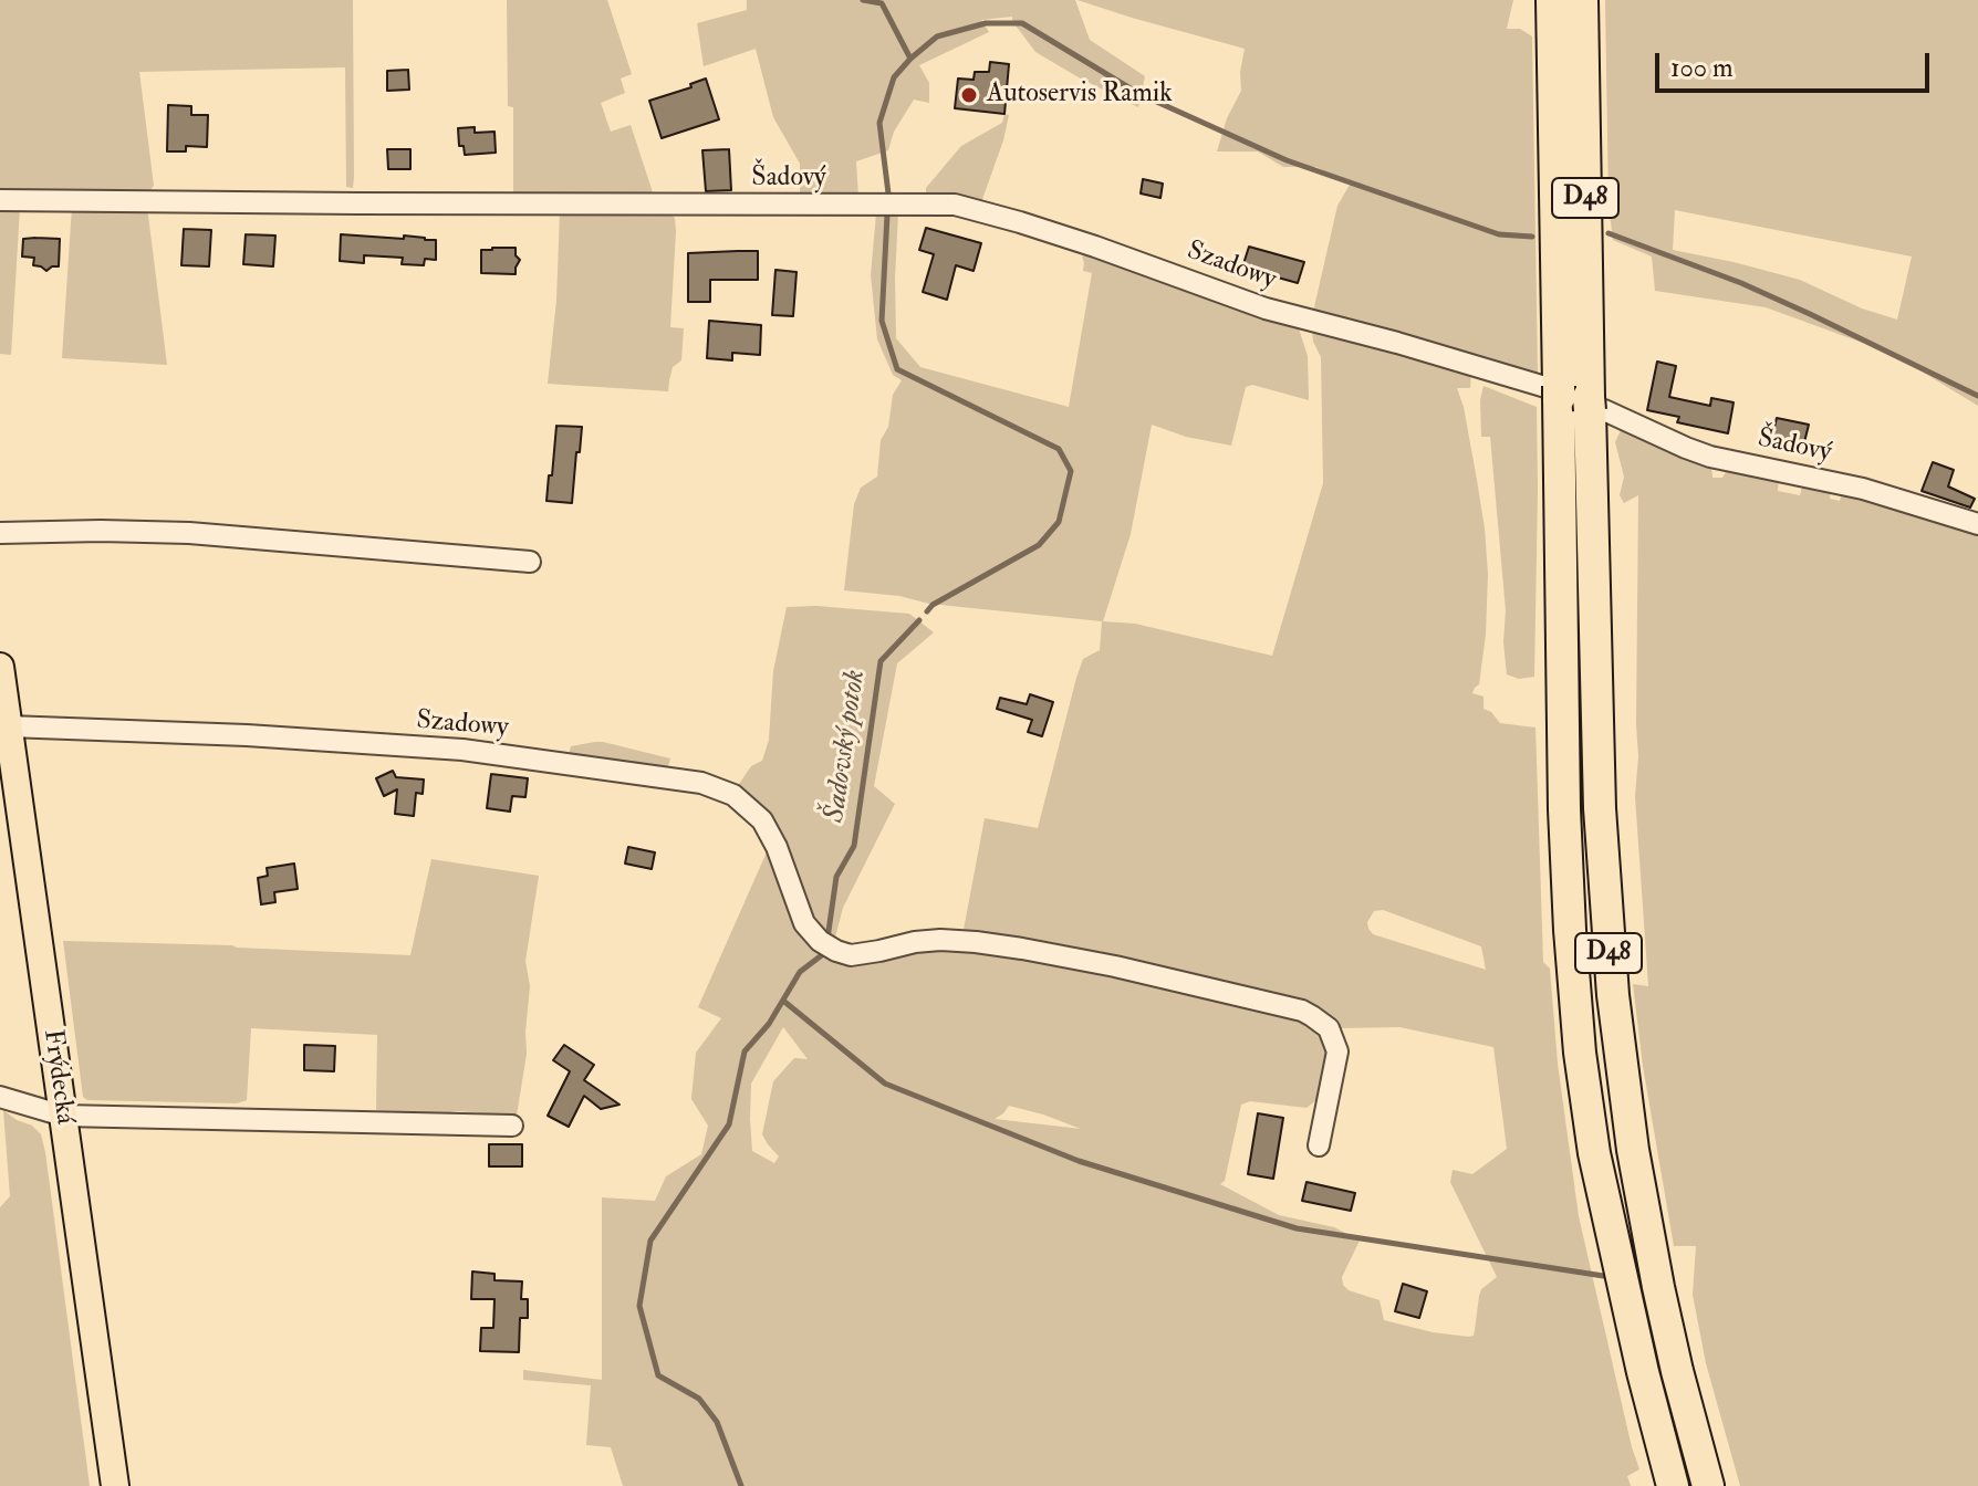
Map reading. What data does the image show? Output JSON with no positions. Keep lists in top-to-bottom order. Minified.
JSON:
{"streets":{"highway":["D48"],"main road":["Frýdecká"],"street":["Šadový","Szadowy"]},"crossings":[["Šadový","D48"],["Šadový","Szadowy"],["D48","Szadowy"],["Szadowy","Frýdecká"]],"water":["Šadovský potok"],"places":["Autoservis Ramik"],"scale_bar":"100 m"}
